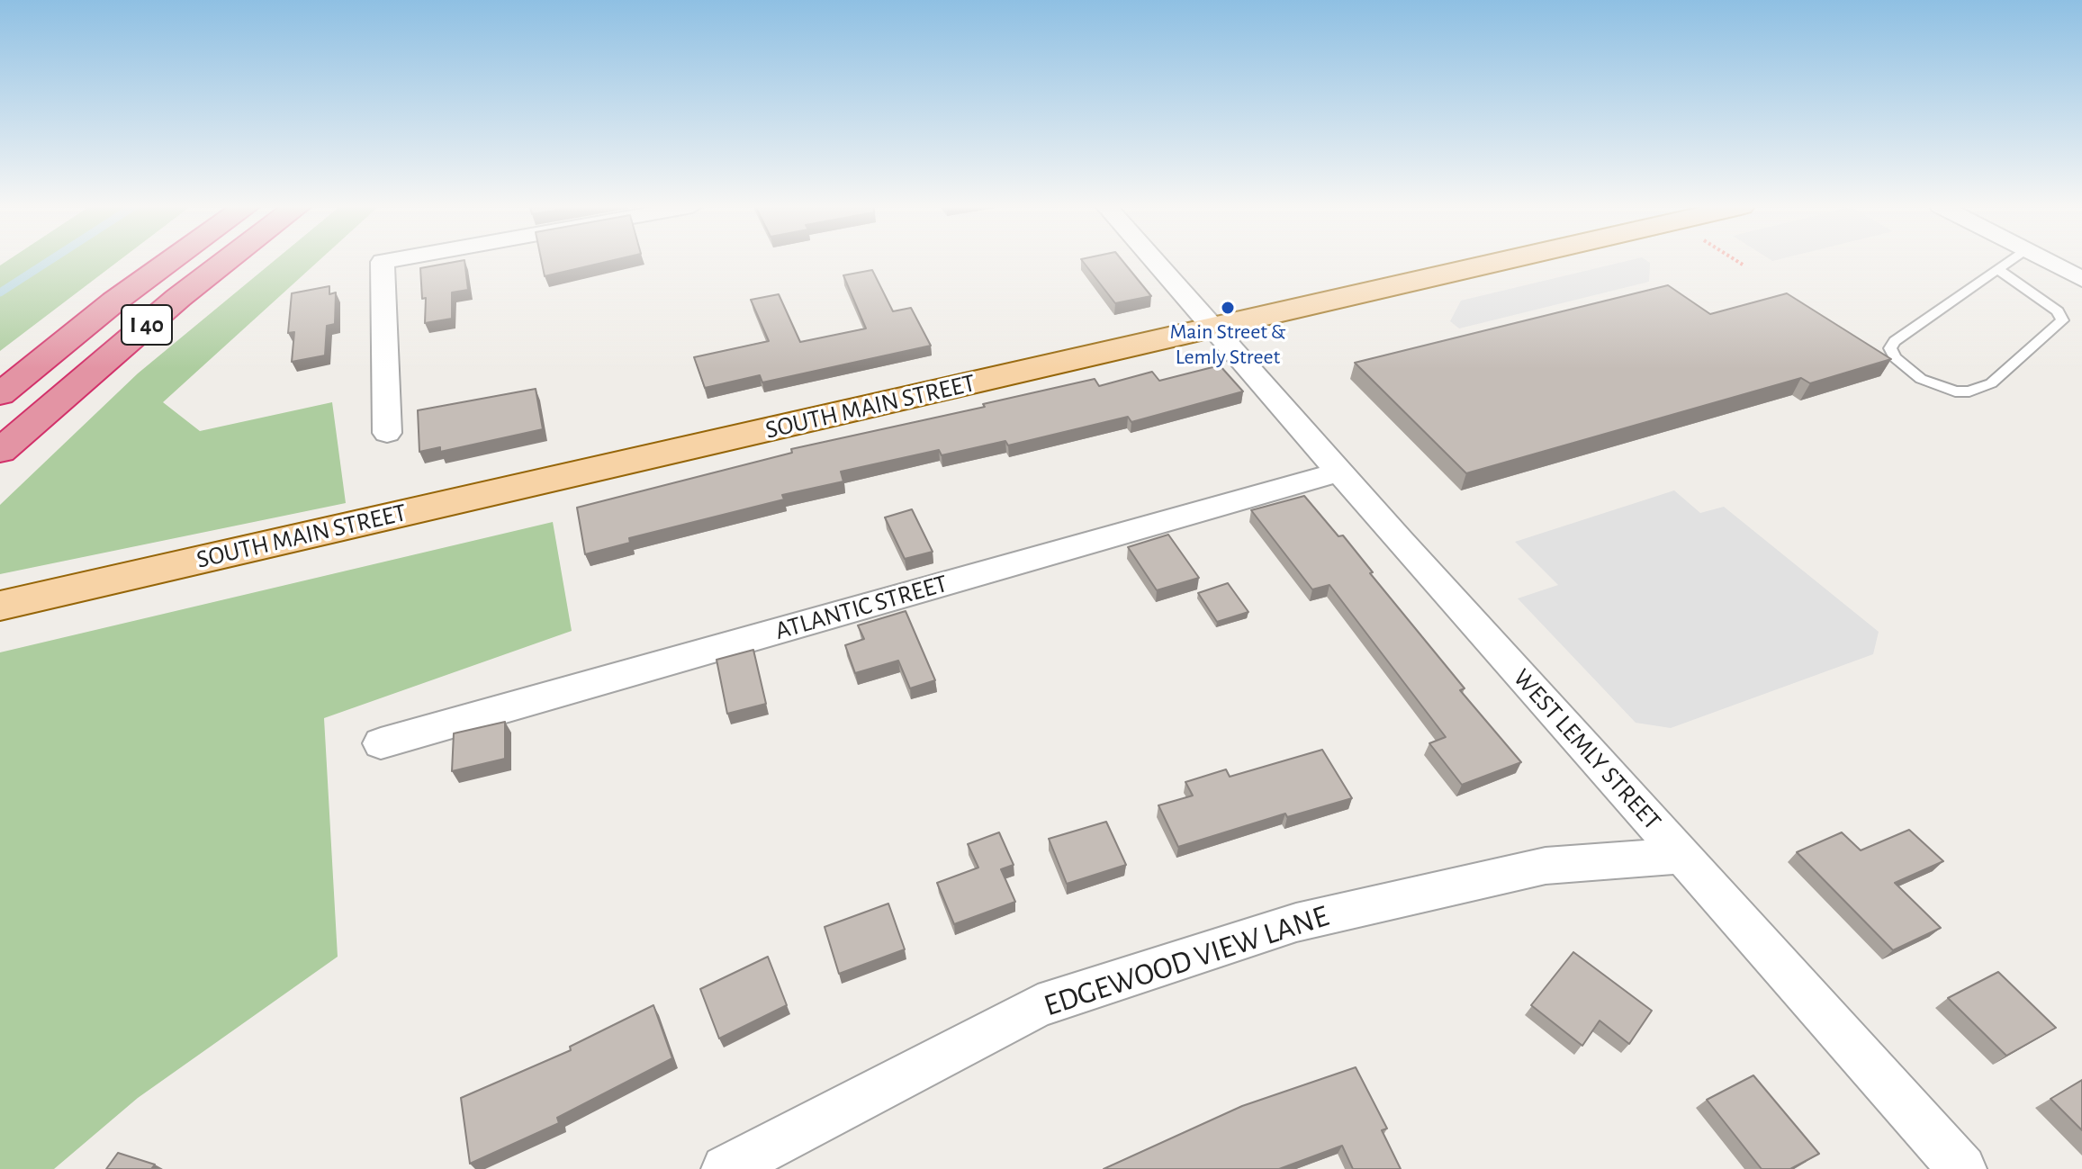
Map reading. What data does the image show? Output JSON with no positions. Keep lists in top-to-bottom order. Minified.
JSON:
{"streets":{"highway":["I 40"],"main road":["SOUTH MAIN STREET"],"street":["ATLANTIC STREET","WEST LEMLY STREET","EDGEWOOD VIEW LANE"]},"crossings":[["SOUTH MAIN STREET","WEST LEMLY STREET"],["ATLANTIC STREET","WEST LEMLY STREET"],["WEST LEMLY STREET","EDGEWOOD VIEW LANE"]],"places":["Main Street & Lemly Street"]}
